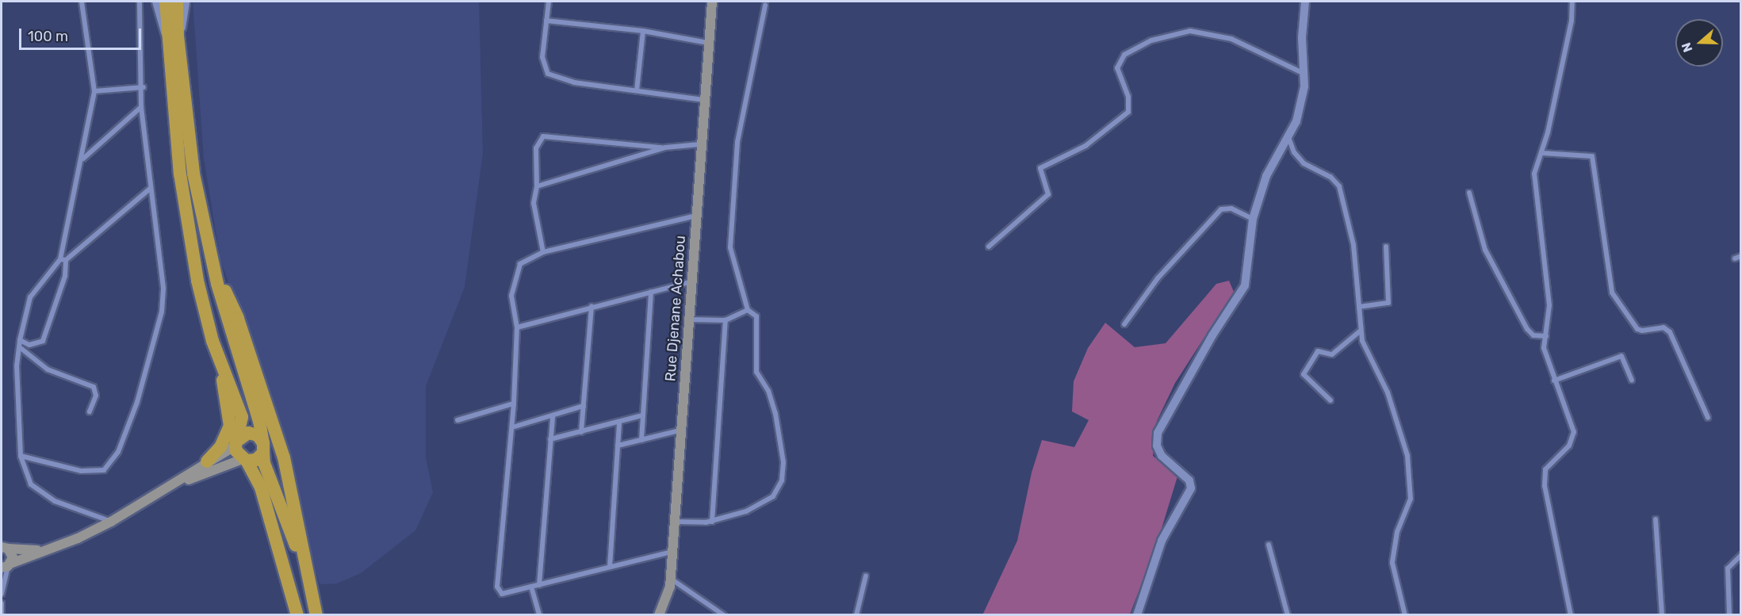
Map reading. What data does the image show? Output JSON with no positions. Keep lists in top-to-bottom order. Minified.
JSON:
{"streets":{"main road":["Rue Djenane Achabou"]},"scale_bar":"100 m","north":"left"}
